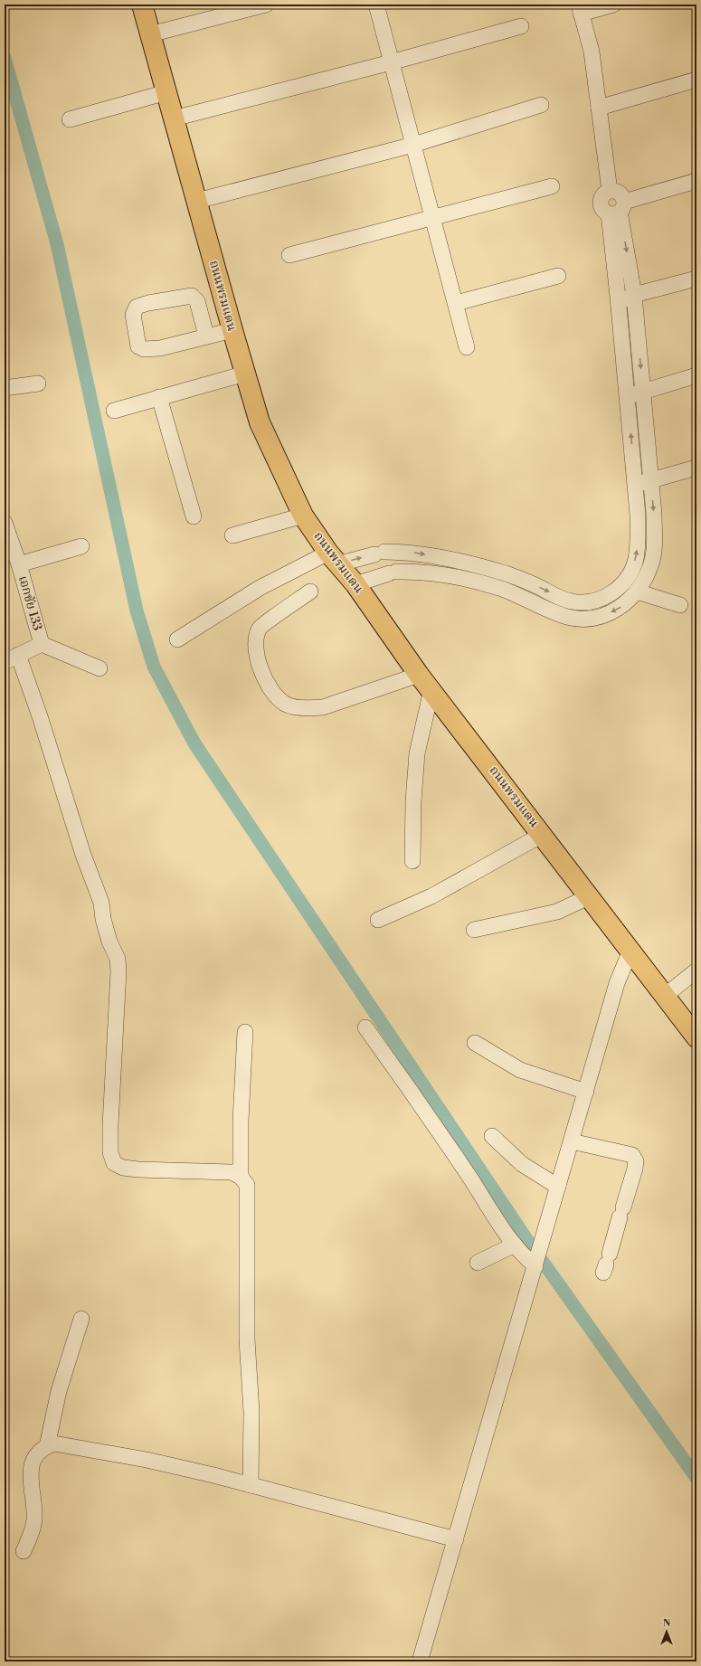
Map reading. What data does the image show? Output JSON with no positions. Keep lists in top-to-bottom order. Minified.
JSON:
{"streets":{"main road":["ถนนพรมแดน"],"street":["เอกชัย 133"]},"north":"top"}
